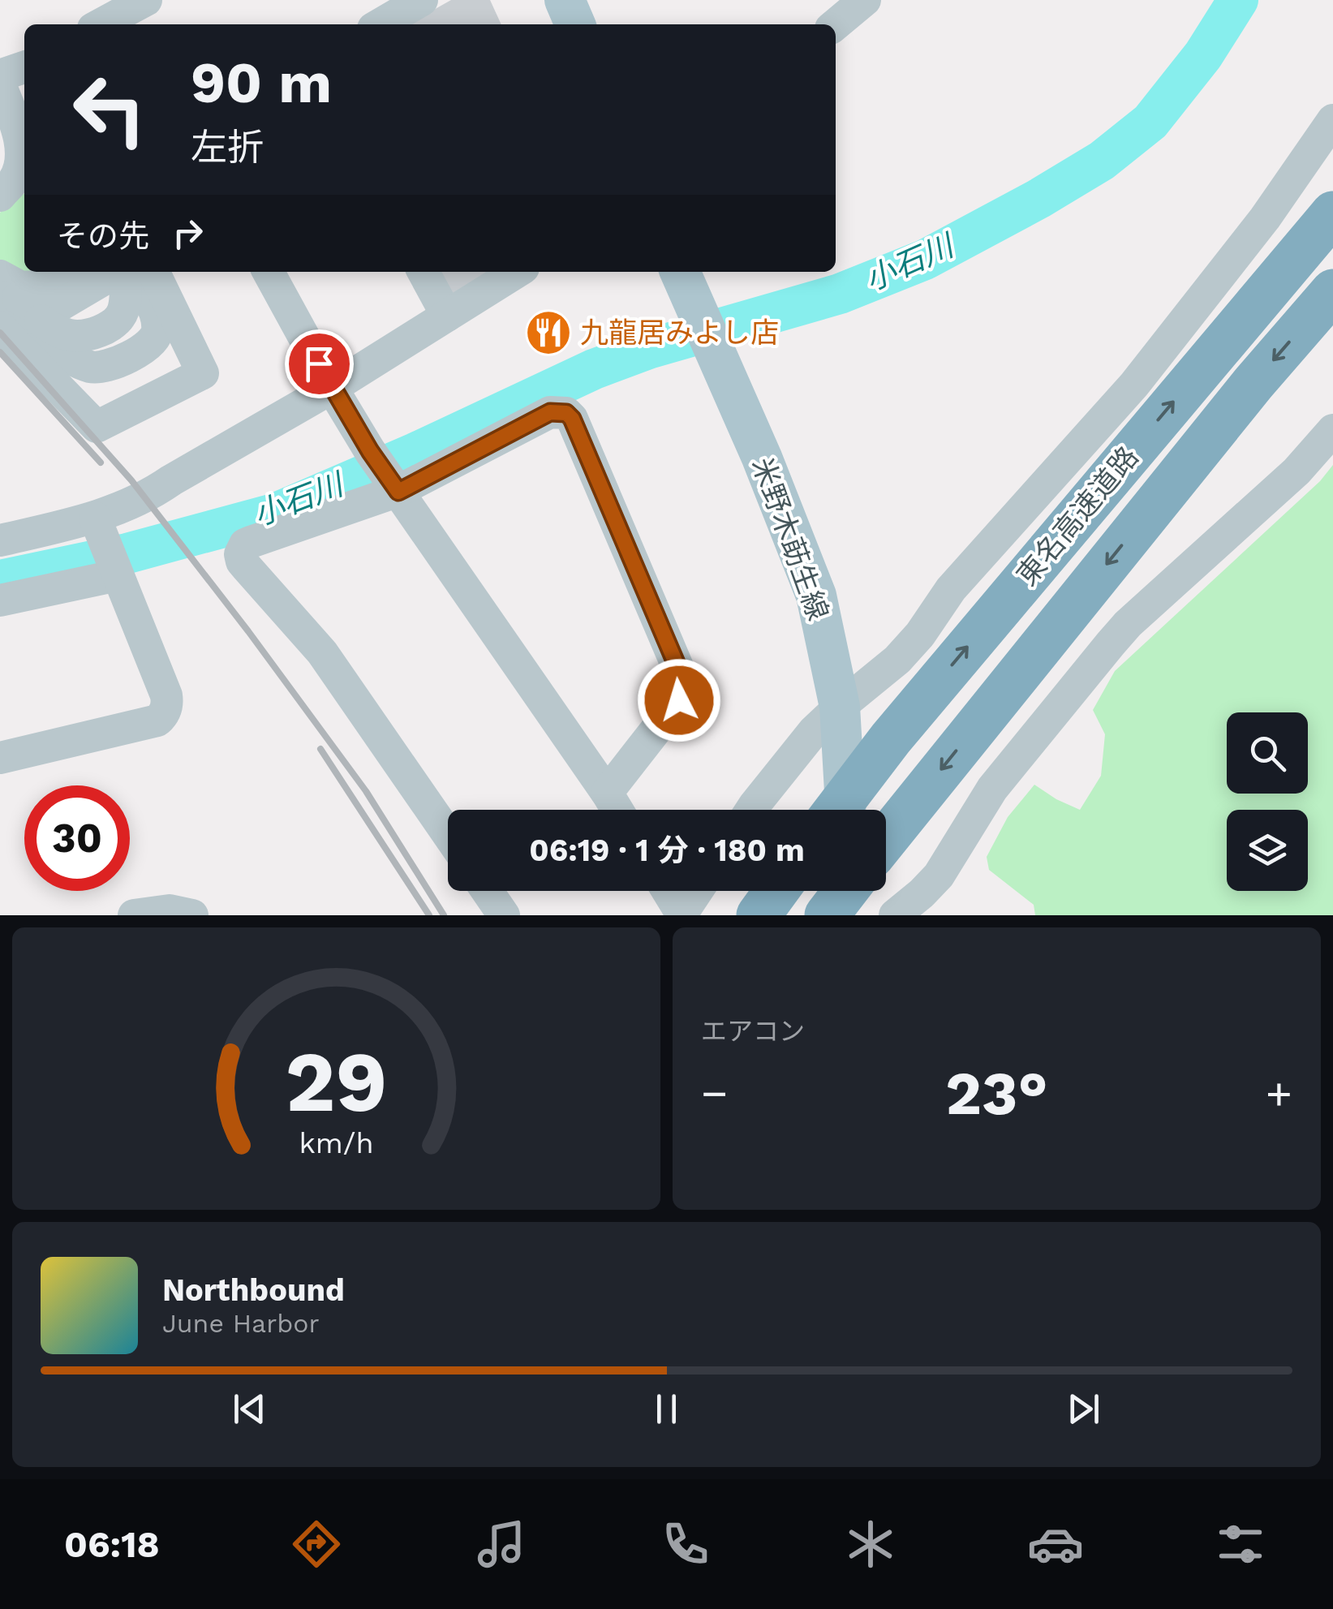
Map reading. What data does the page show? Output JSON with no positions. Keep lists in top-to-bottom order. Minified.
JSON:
{"streets":{"highway":["東名高速道路"],"main road":["米野木莇生線"]},"water":["小石川"],"places":{"restaurant":["九龍居みよし店"]},"page":{"turn":["90 m","左折"],"then":"その先","limit":"30","trip":"06:19 · 1 分 · 180 m","tile":"エアコン","heat":["−","23°","+"],"song":["Northbound","June Harbor"],"tabs":"06:18","gauge":["29","km/h"]}}
